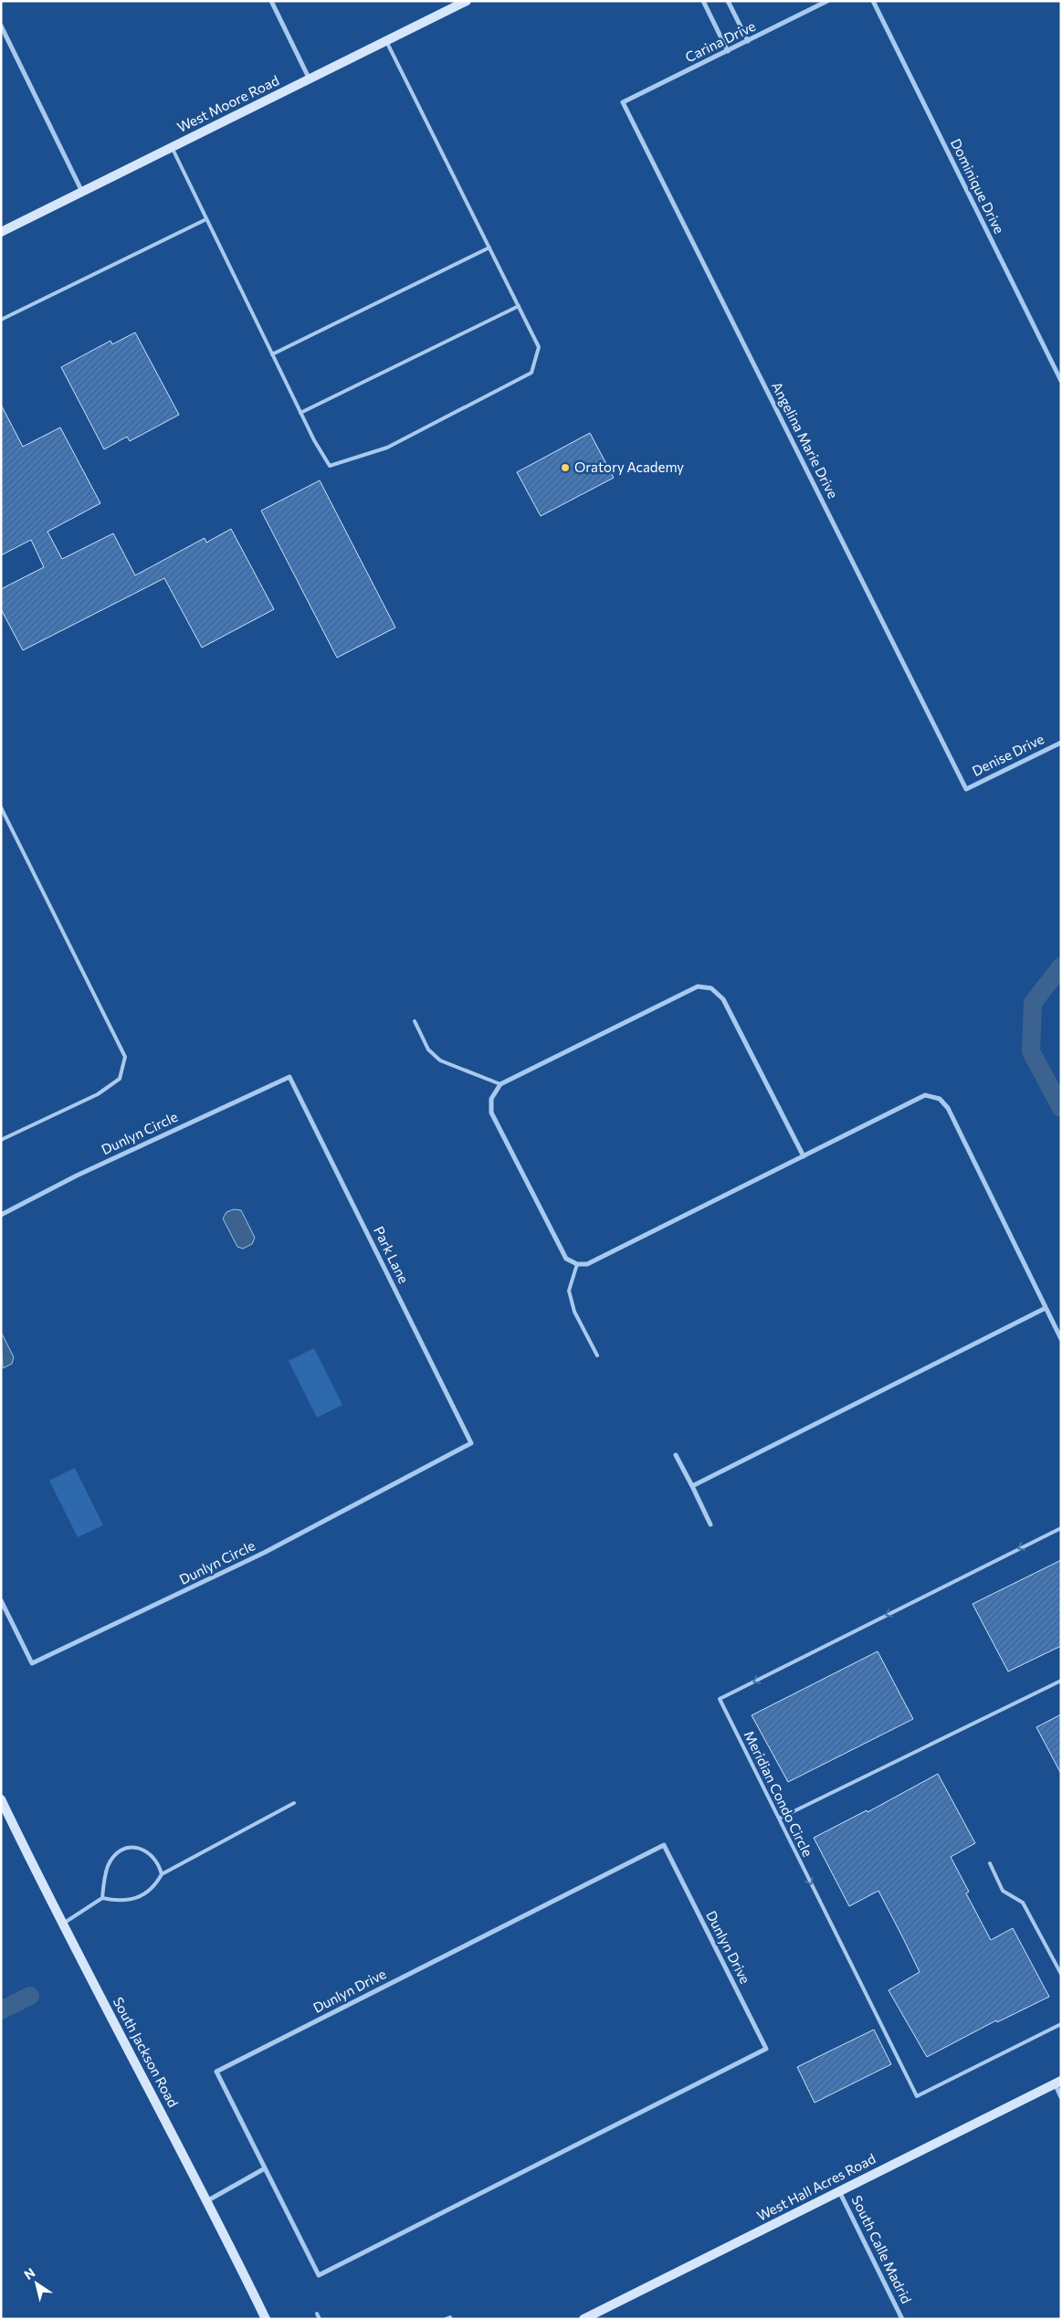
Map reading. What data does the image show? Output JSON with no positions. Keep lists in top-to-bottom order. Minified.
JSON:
{"streets":{"street":["Carina Drive","West Moore Road","Dominique Drive","Angelina Marie Drive","Denise Drive","Dunlyn Circle","Park Lane","Dunlyn Drive","South Jackson Road","West Hall Acres Road","South Calle Madrid"],"lane":["Meridian Condo Circle"]},"crossings":[["Carina Drive","Angelina Marie Drive"],["Angelina Marie Drive","Denise Drive"],["Dunlyn Circle","Park Lane"],["West Hall Acres Road","South Calle Madrid"]],"places":["Oratory Academy"],"north":"top left"}
